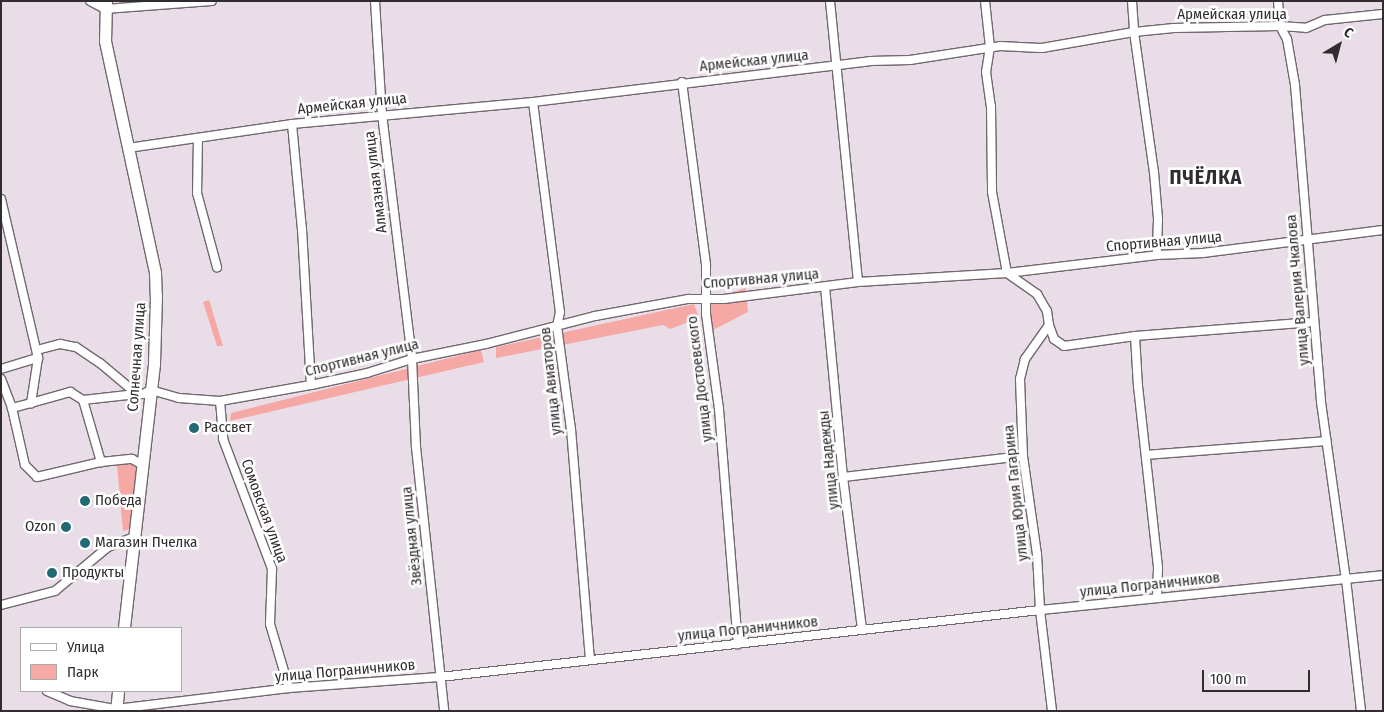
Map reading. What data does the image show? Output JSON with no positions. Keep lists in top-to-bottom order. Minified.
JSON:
{"streets":{"street":["Армейская улица","Алмазная улица","Спортивная улица","улица Валерия Чкалова","Солнечная улица","улица Достоевского","улица Авиаторов","улица Надежды","улица Юрия Гагарина","Сомовская улица","Звёздная улица","улица Пограничников"]},"crossings":[["Армейская улица","Алмазная улица"],["Армейская улица","улица Валерия Чкалова"],["Армейская улица","Солнечная улица"],["Армейская улица","улица Достоевского"],["Армейская улица","улица Авиаторов"],["Алмазная улица","Спортивная улица"],["Алмазная улица","Звёздная улица"],["Спортивная улица","улица Валерия Чкалова"],["Спортивная улица","Солнечная улица"],["Спортивная улица","улица Достоевского"],["Спортивная улица","улица Авиаторов"],["Спортивная улица","улица Надежды"],["Спортивная улица","Сомовская улица"],["Спортивная улица","Звёздная улица"],["улица Валерия Чкалова","улица Пограничников"],["улица Достоевского","улица Пограничников"],["улица Авиаторов","улица Пограничников"],["улица Надежды","улица Пограничников"],["улица Юрия Гагарина","улица Пограничников"],["Сомовская улица","улица Пограничников"],["Звёздная улица","улица Пограничников"]],"districts":["ПЧЁЛКА"],"places":["Рассвет","Победа","Ozon","Магазин Пчелка","Продукты"],"legend":["Улица","Парк"],"scale_bar":"100 m","north":"top right"}
